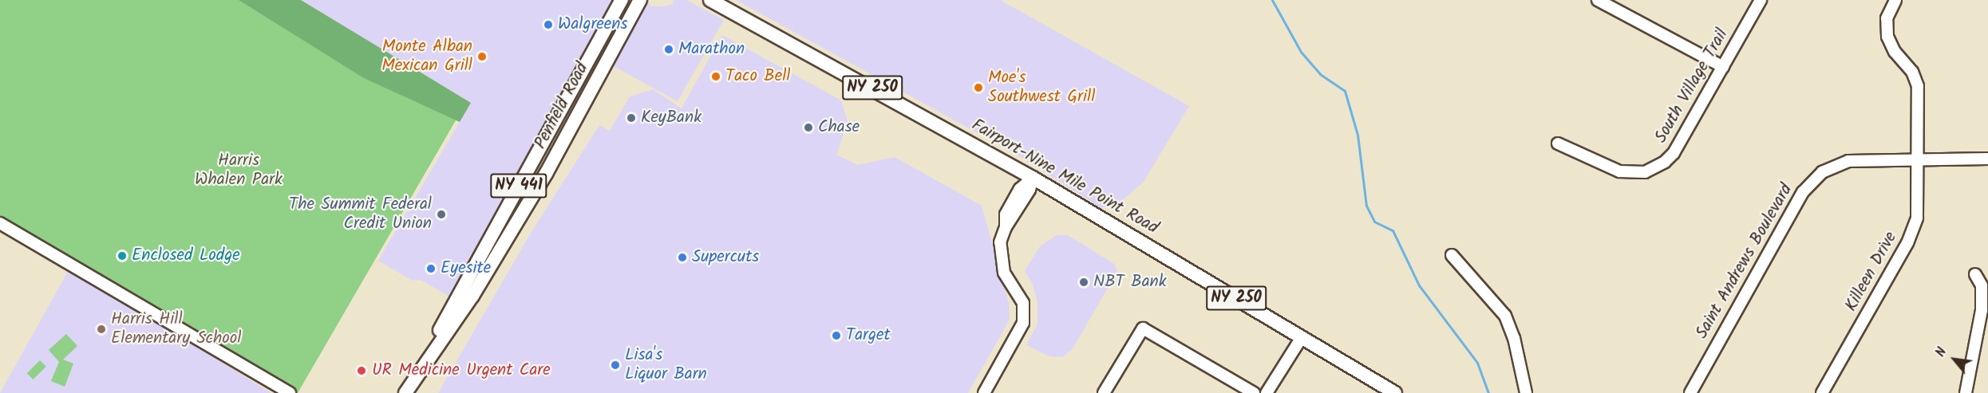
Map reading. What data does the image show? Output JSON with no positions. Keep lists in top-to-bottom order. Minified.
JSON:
{"streets":{"main road":["NY 250","Penfield Road","Fairport-Nine Mile Point Road","NY 441"],"street":["South Village Trail","Saint Andrews Boulevard","Killeen Drive"]},"crossings":[["Saint Andrews Boulevard","Killeen Drive"]],"parks":["Harris Whalen Park"],"places":["Walgreens","Marathon","Monte Alban Mexican Grill","Taco Bell","Moe's Southwest Grill","KeyBank","Chase","The Summit Federal Credit Union","Enclosed Lodge","Supercuts","Eyesite","NBT Bank","Harris Hill Elementary School","Target","Lisa's Liquor Barn","UR Medicine Urgent Care"],"north":"top left"}
